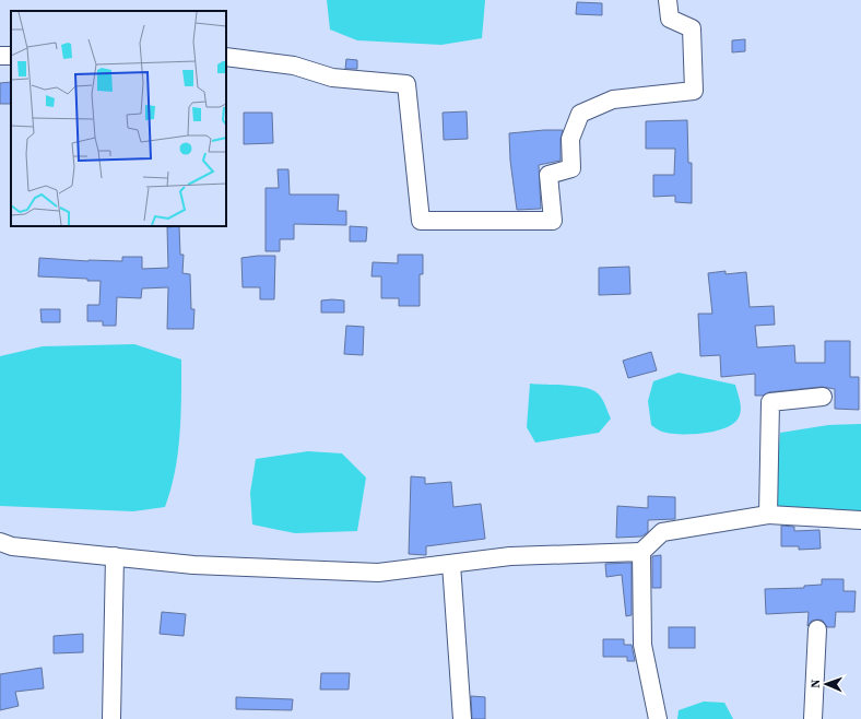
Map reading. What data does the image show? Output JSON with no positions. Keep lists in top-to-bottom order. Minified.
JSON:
{"north":"left"}
